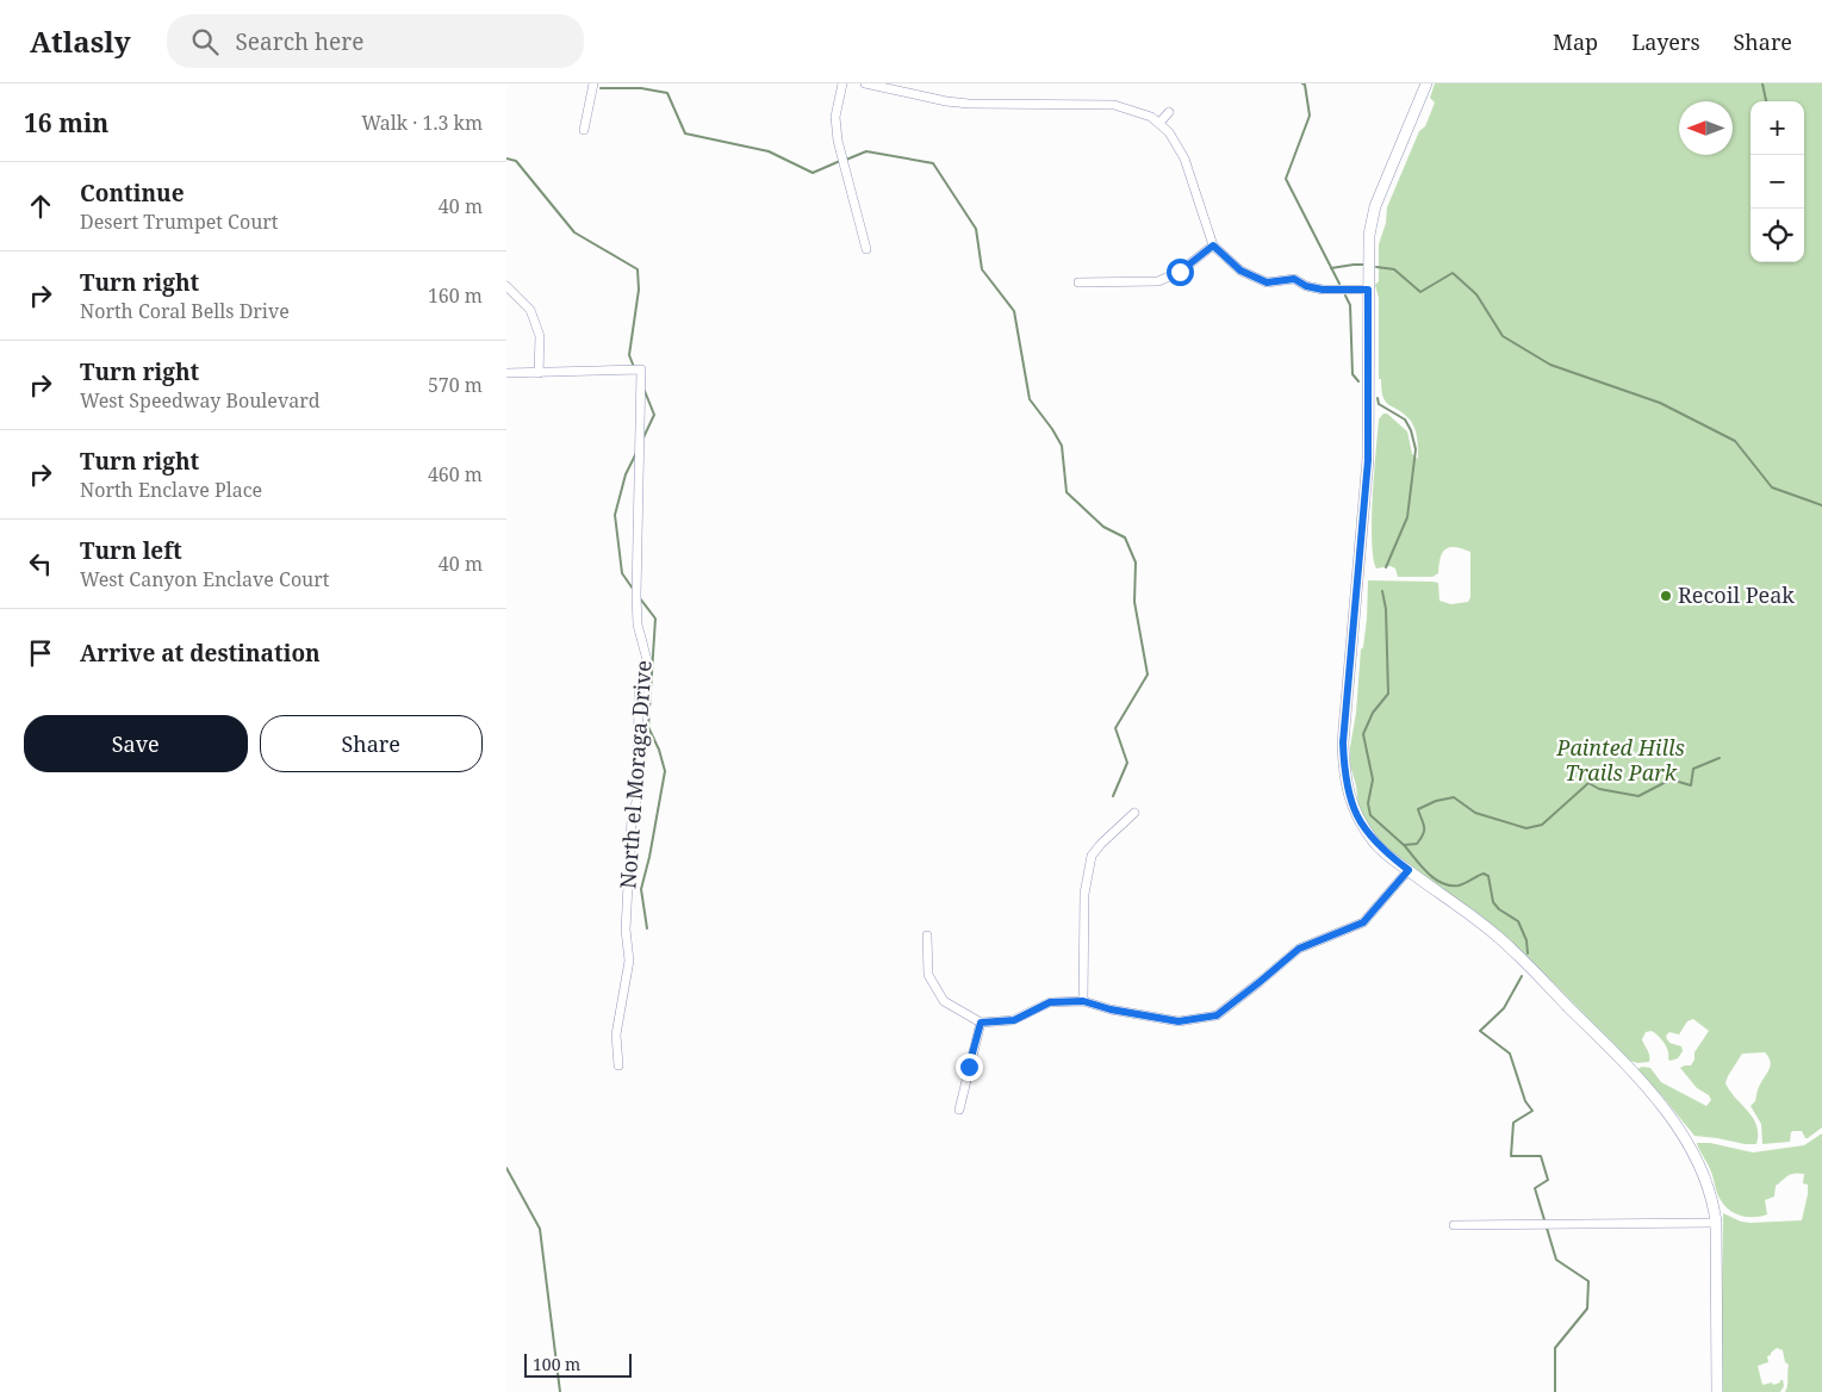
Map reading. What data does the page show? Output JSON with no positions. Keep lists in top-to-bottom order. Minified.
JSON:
{"streets":{"street":["North el Moraga Drive"]},"parks":["Painted Hills Trails Park"],"places":["Recoil Peak"],"scale_bar":"100 m","north":"left","page":{"header":"Atlasly","search":"Search here","nav":["Map","Layers","Share"],"heading":["16 min","Walk · 1.3 km"],"map_buttons":["+","−"],"list":[["Continue","Desert Trumpet Court","40 m"],["Turn right","North Coral Bells Drive","160 m"],["Turn right","West Speedway Boulevard","570 m"],["Turn right","North Enclave Place","460 m"],["Turn left","West Canyon Enclave Court","40 m"],"Arrive at destination"],"buttons":["Save","Share"],"scale":"100 m"}}
